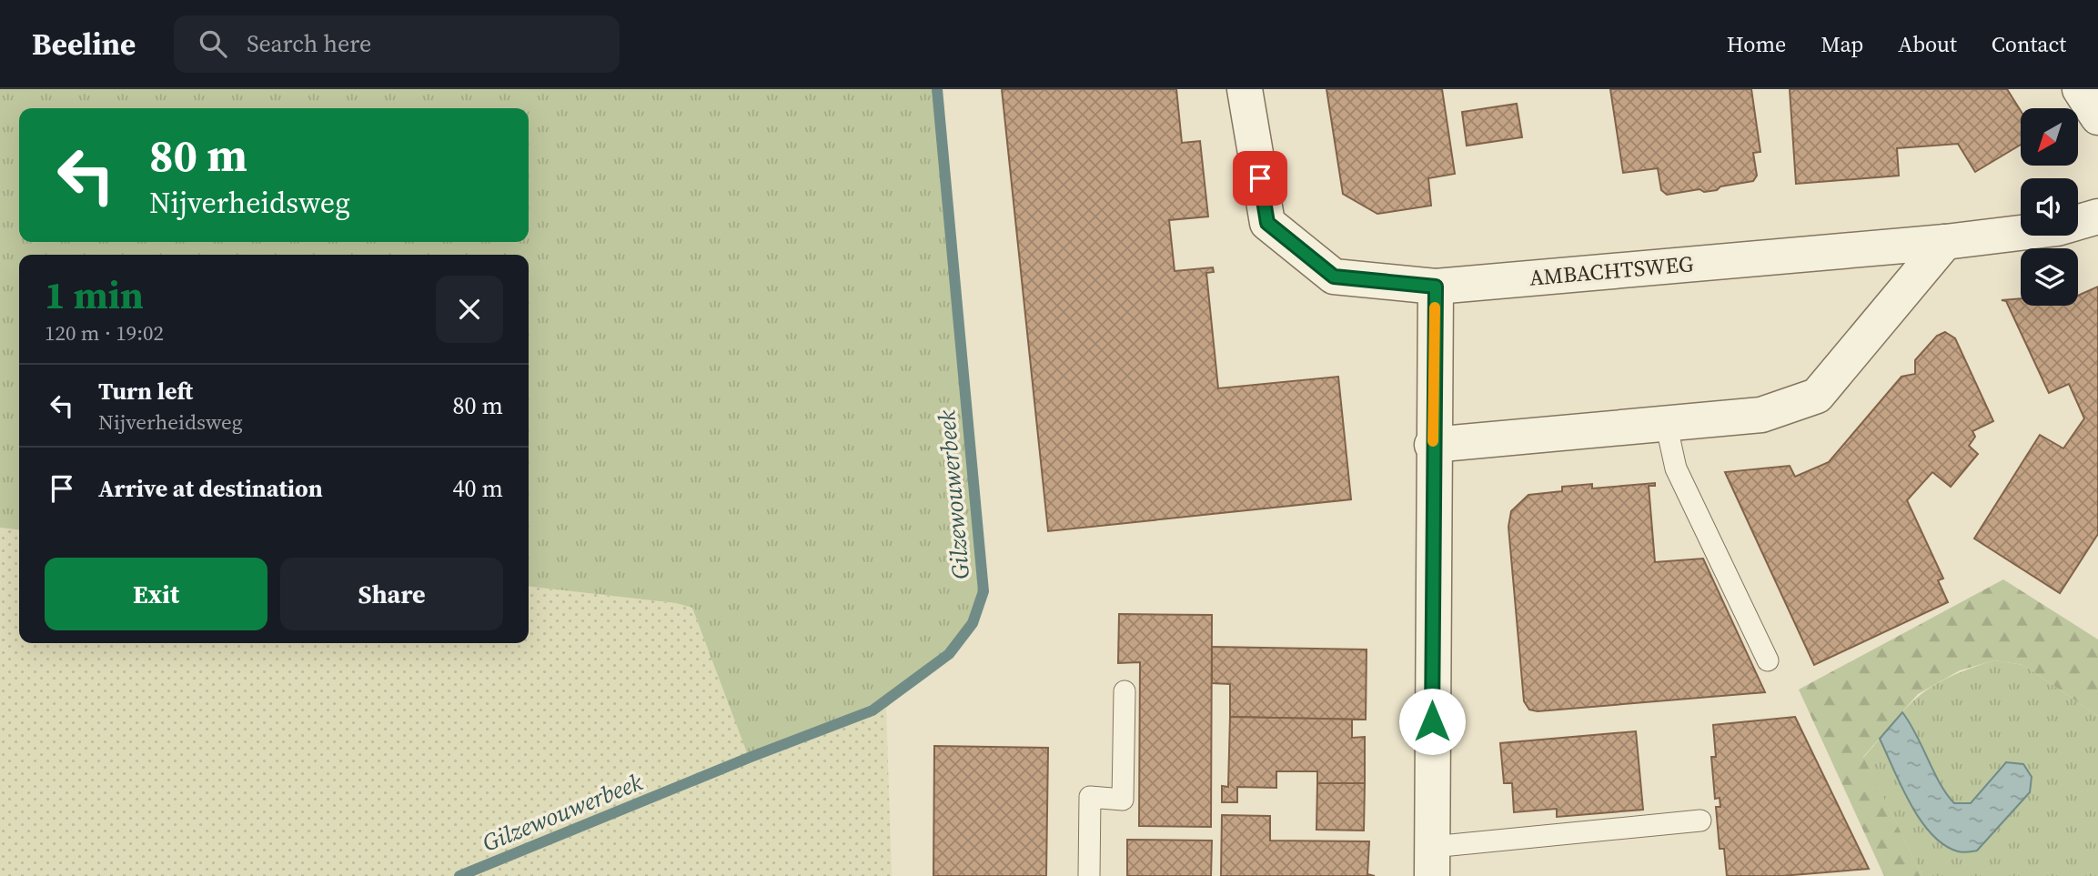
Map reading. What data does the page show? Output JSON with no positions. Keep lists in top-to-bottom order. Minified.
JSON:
{"streets":{"street":["AMBACHTSWEG"]},"water":["Gilzewouwerbeek"],"north":"bottom left","page":{"header":"Beeline","search":"Search here","nav":["Home","Map","About","Contact"],"turn":["80 m","Nijverheidsweg"],"heading":["1 min","120 m · 19:02"],"list":[{"name":"Turn left","note":"Nijverheidsweg","value":"80 m"},{"name":"Arrive at destination","value":"40 m"}],"buttons":["Exit","Share"]}}
